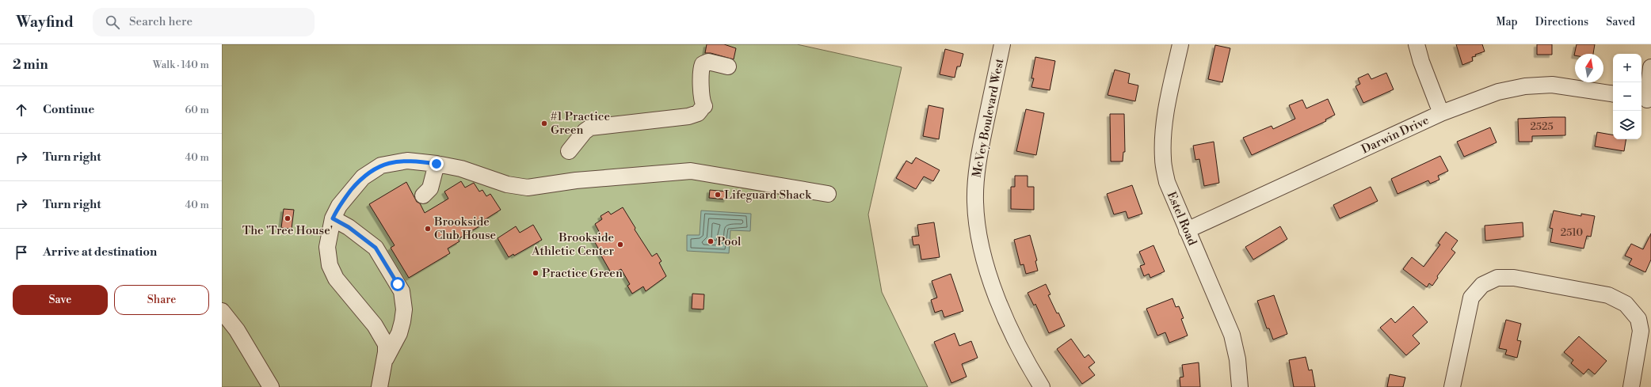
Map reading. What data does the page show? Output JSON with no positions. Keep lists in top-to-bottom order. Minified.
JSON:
{"streets":{"street":["McVey Boulevard West","Darwin Drive","Estel Road"]},"crossings":[["Darwin Drive","Estel Road"]],"places":["#1 Practice Green","Lifeguard Shack","The 'Tree House'","Brookside Club House","Pool","Brookside Athletic Center","Practice Green"],"house_numbers":["2525","2510"],"north":"top","page":{"header":"Wayfind","search":"Search here","nav":["Map","Directions","Saved"],"heading":["2 min","Walk · 140 m"],"map_buttons":["+","−"],"list":[["Continue","60 m"],["Turn right","40 m"],["Turn right","40 m"],"Arrive at destination"],"buttons":["Save","Share"]}}
